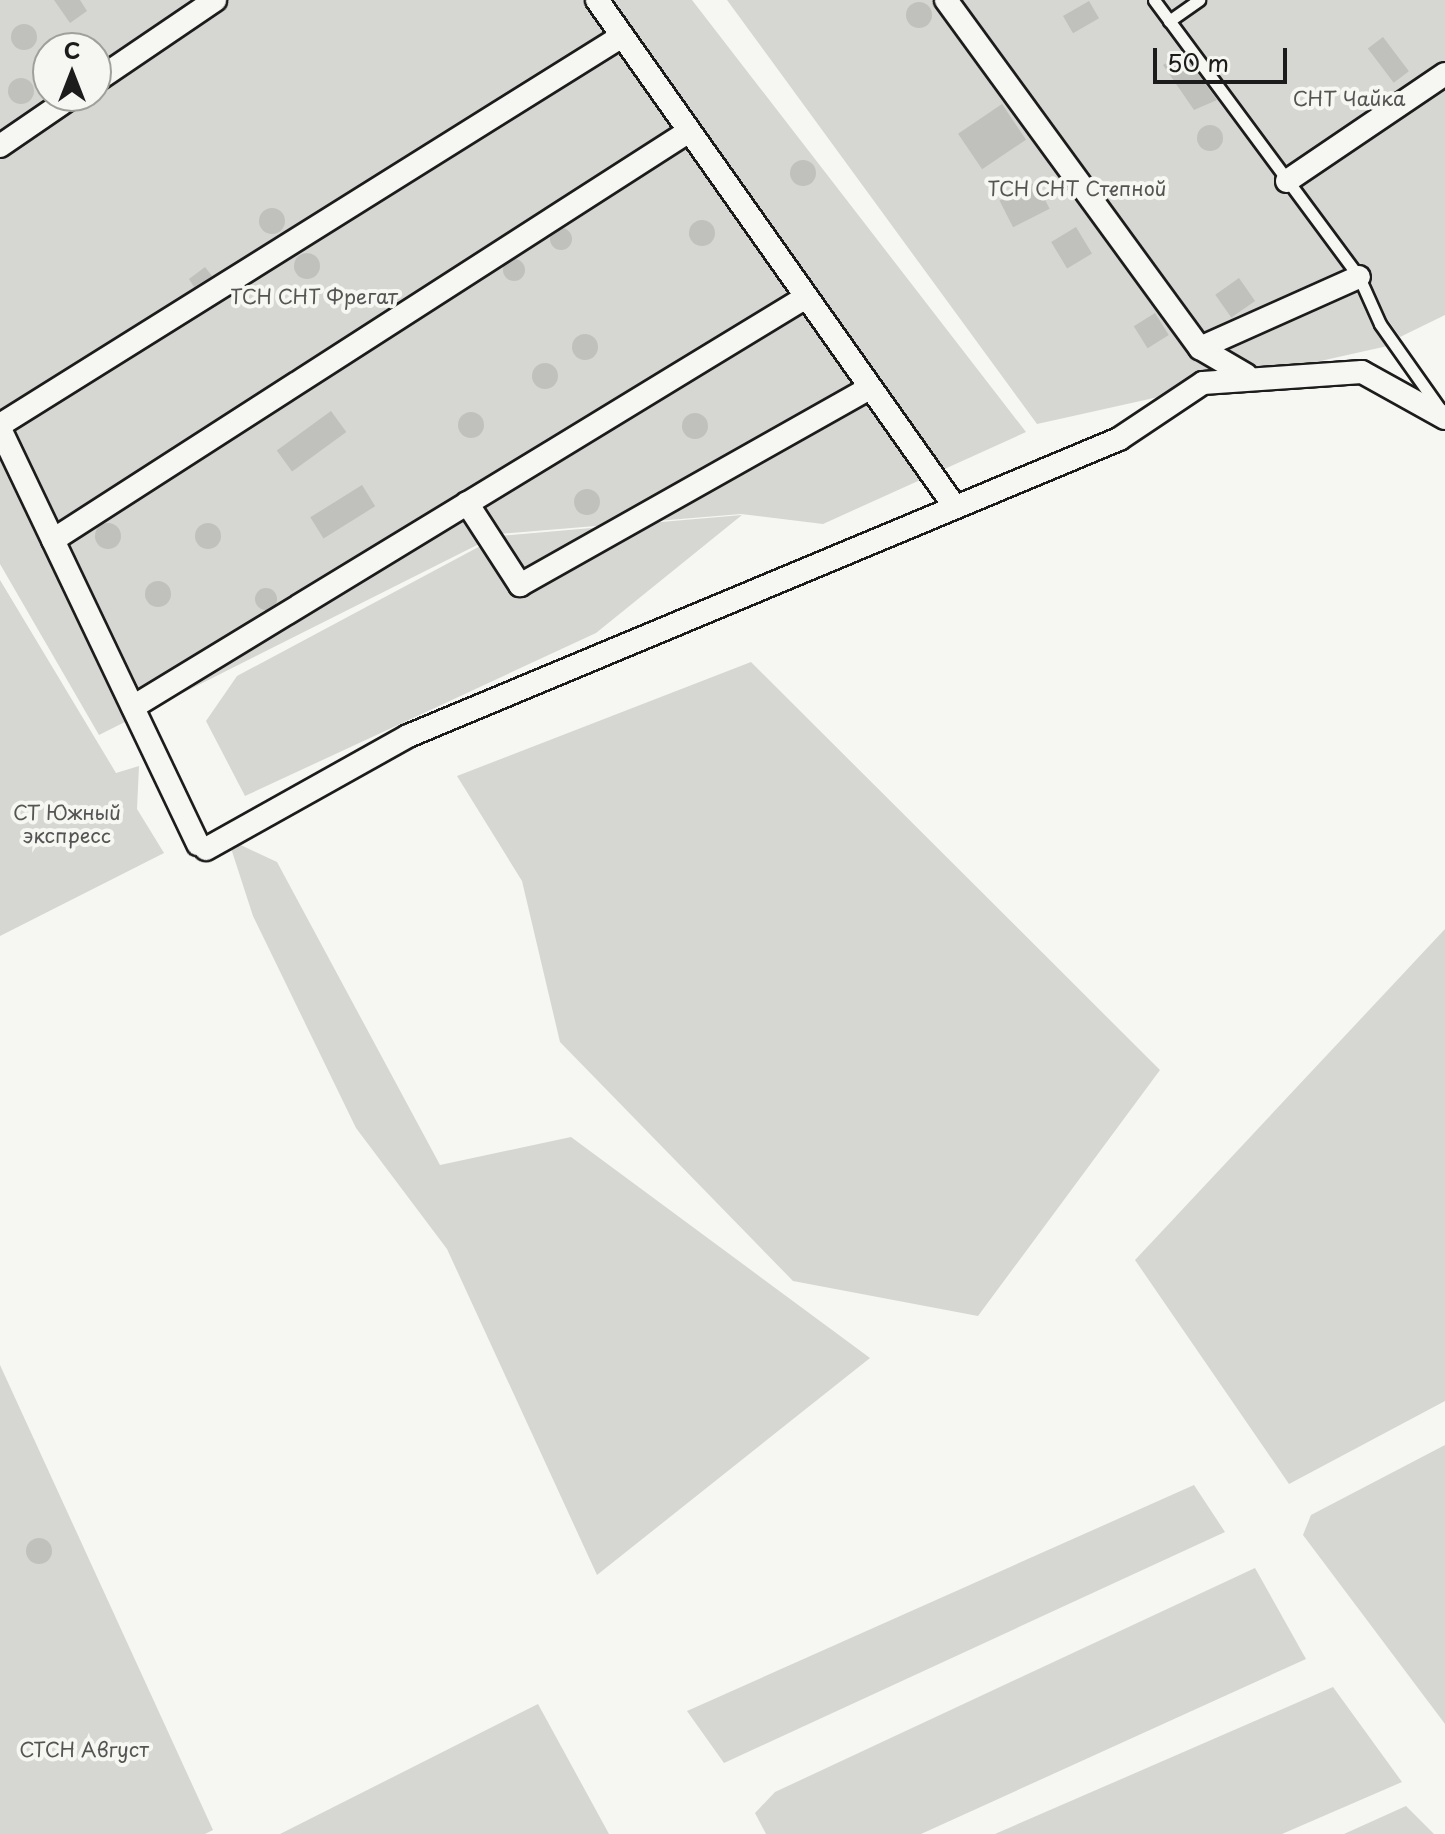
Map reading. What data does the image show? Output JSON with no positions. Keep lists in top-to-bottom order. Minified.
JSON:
{"parks":["СНТ Чайка","ТСН СНТ Степной","ТСН СНТ Фрегат","СТ Южный экспресс","СТСН Август"],"scale_bar":"50 m","north":"top"}
